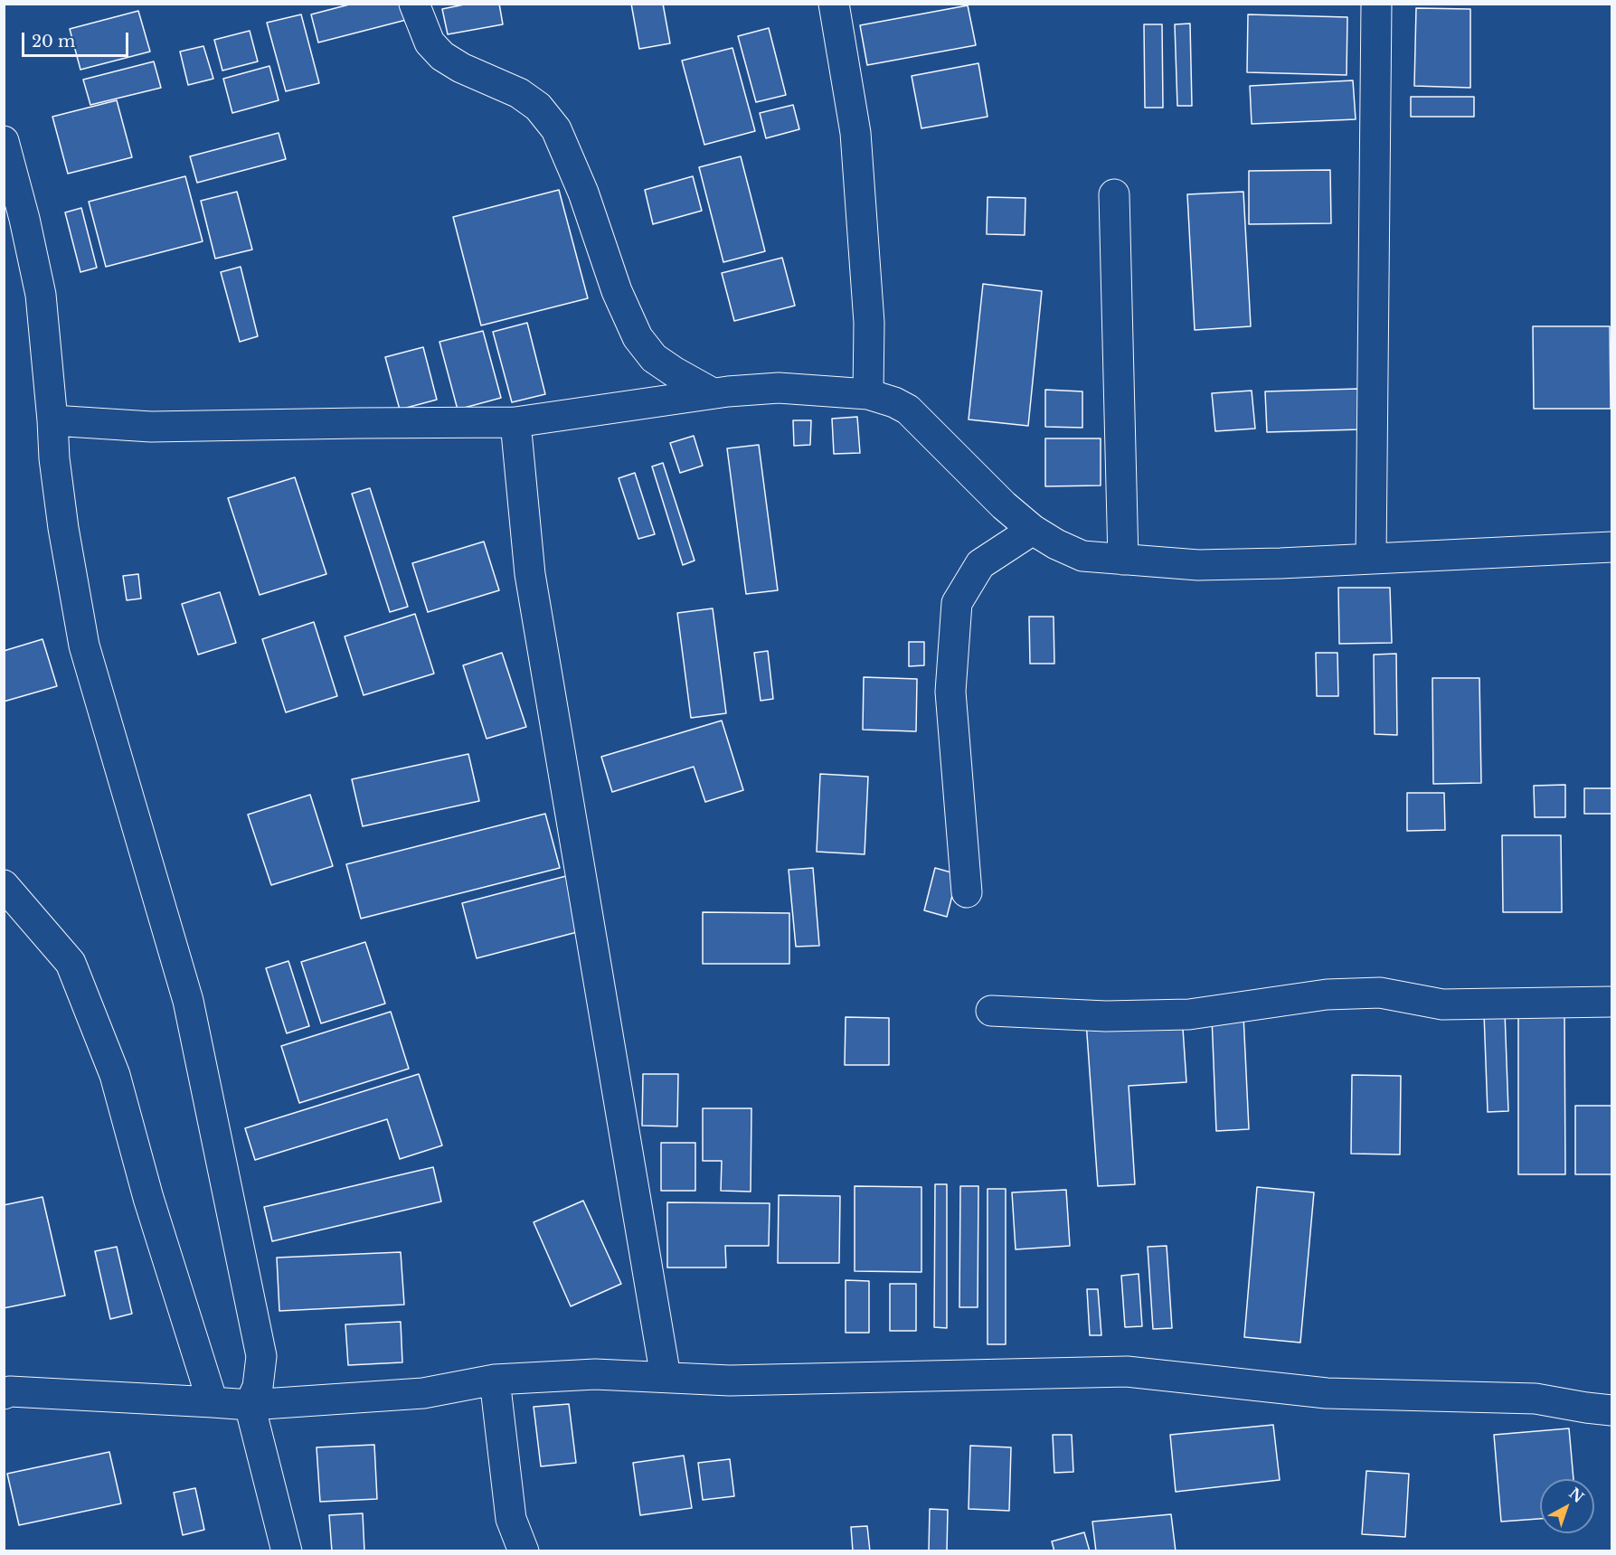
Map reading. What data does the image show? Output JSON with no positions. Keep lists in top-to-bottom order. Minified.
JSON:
{"scale_bar":"20 m","north":"top right"}
